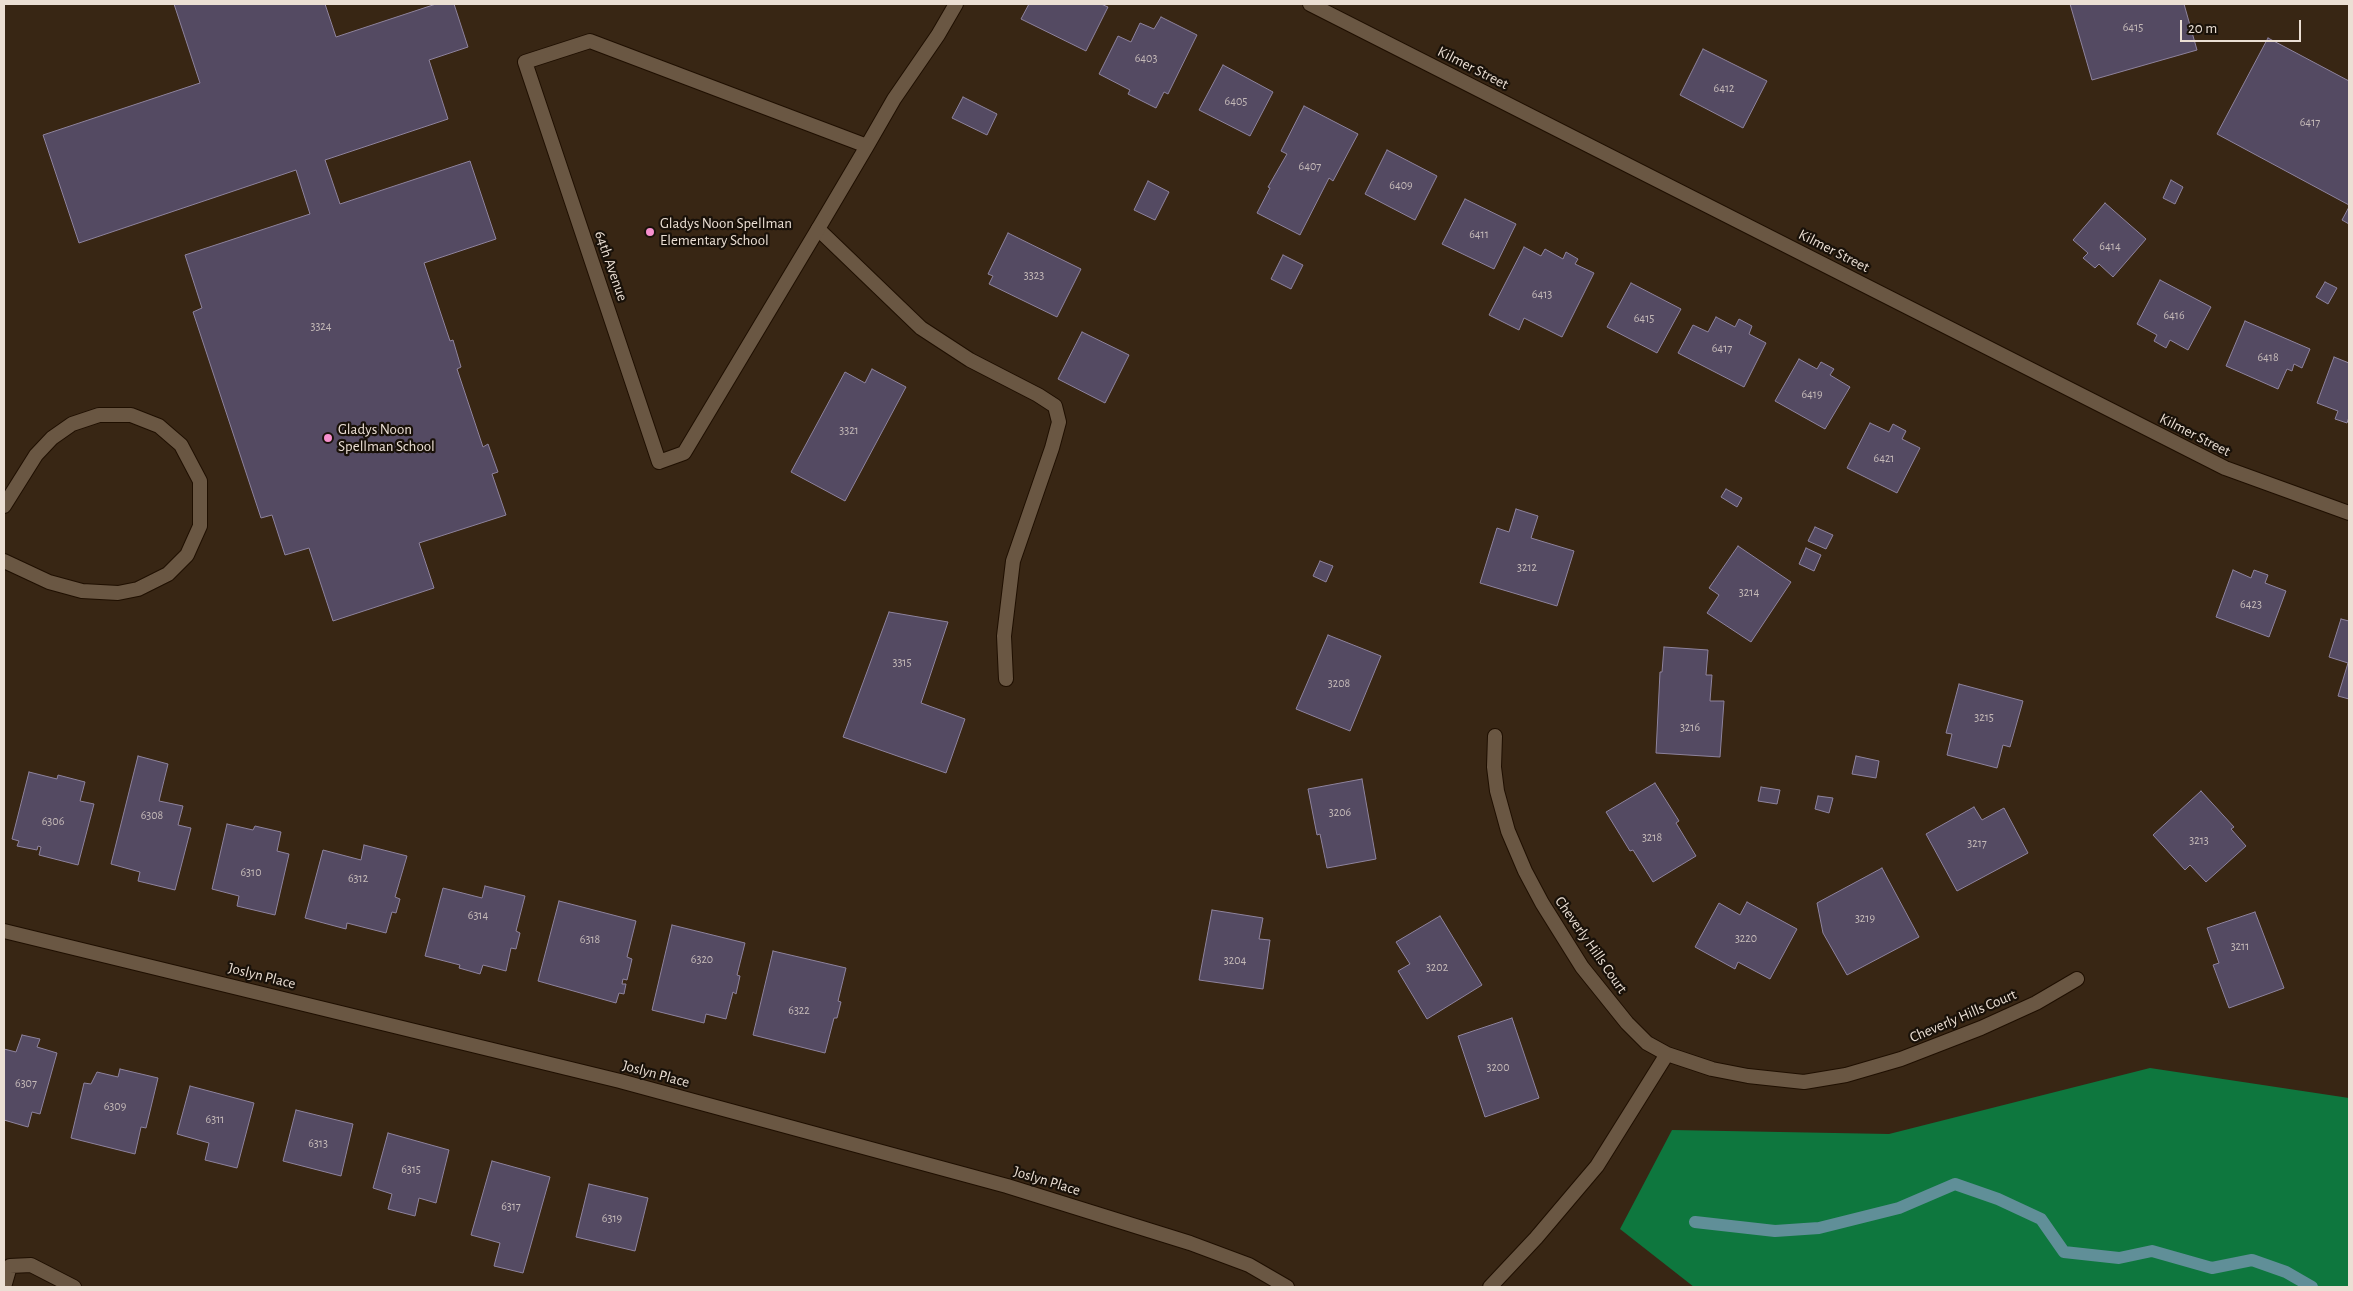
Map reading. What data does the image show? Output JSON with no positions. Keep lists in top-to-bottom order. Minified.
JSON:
{"streets":{"street":["Kilmer Street","64th Avenue","Cheverly Hills Court","Joslyn Place"]},"places":["Gladys Noon Spellman Elementary School","Gladys Noon Spellman School"],"house_numbers":["6415","6403","6412","6405","6417","6407","6409","6411","6414","3323","6413","6416","6415","3324","6417","6418","6419","3321","6421","3212","3214","6423","3315","3208","3215","3216","3206","6308","6306","3218","3213","3217","6310","6312","6314","3219","3220","6318","3211","6320","3204","3202","6322","3200","6307","6309","6311","6313","6315","6317","6319"],"scale_bar":"20 m"}
